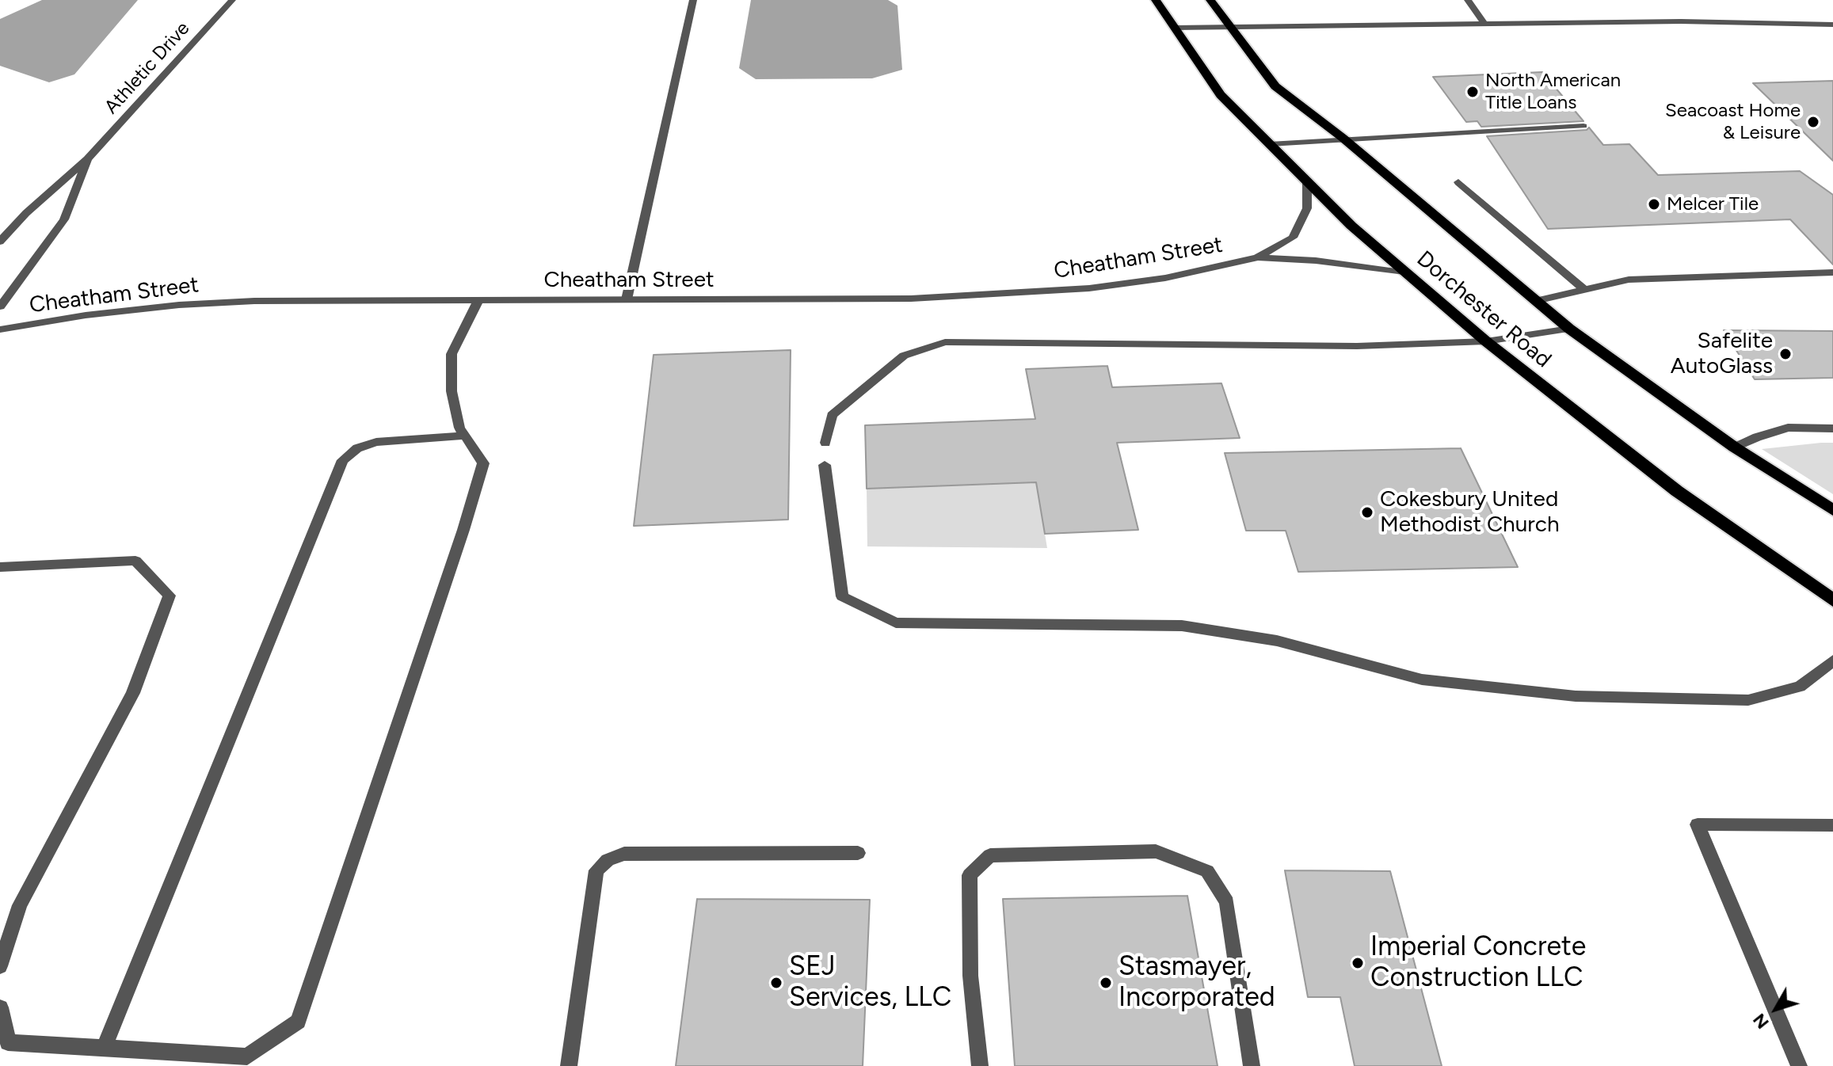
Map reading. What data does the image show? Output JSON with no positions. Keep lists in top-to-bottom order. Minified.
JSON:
{"streets":{"main road":["Dorchester Road"],"street":["Athletic Drive","Cheatham Street"]},"crossings":[["Cheatham Street","Dorchester Road"]],"places":["North American Title Loans","Seacoast Home & Leisure","Melcer Tile","Safelite AutoGlass","Cokesbury United Methodist Church","Imperial Concrete Construction LLC","SEJ Services, LLC","Stasmayer, Incorporated"],"north":"bottom left"}
